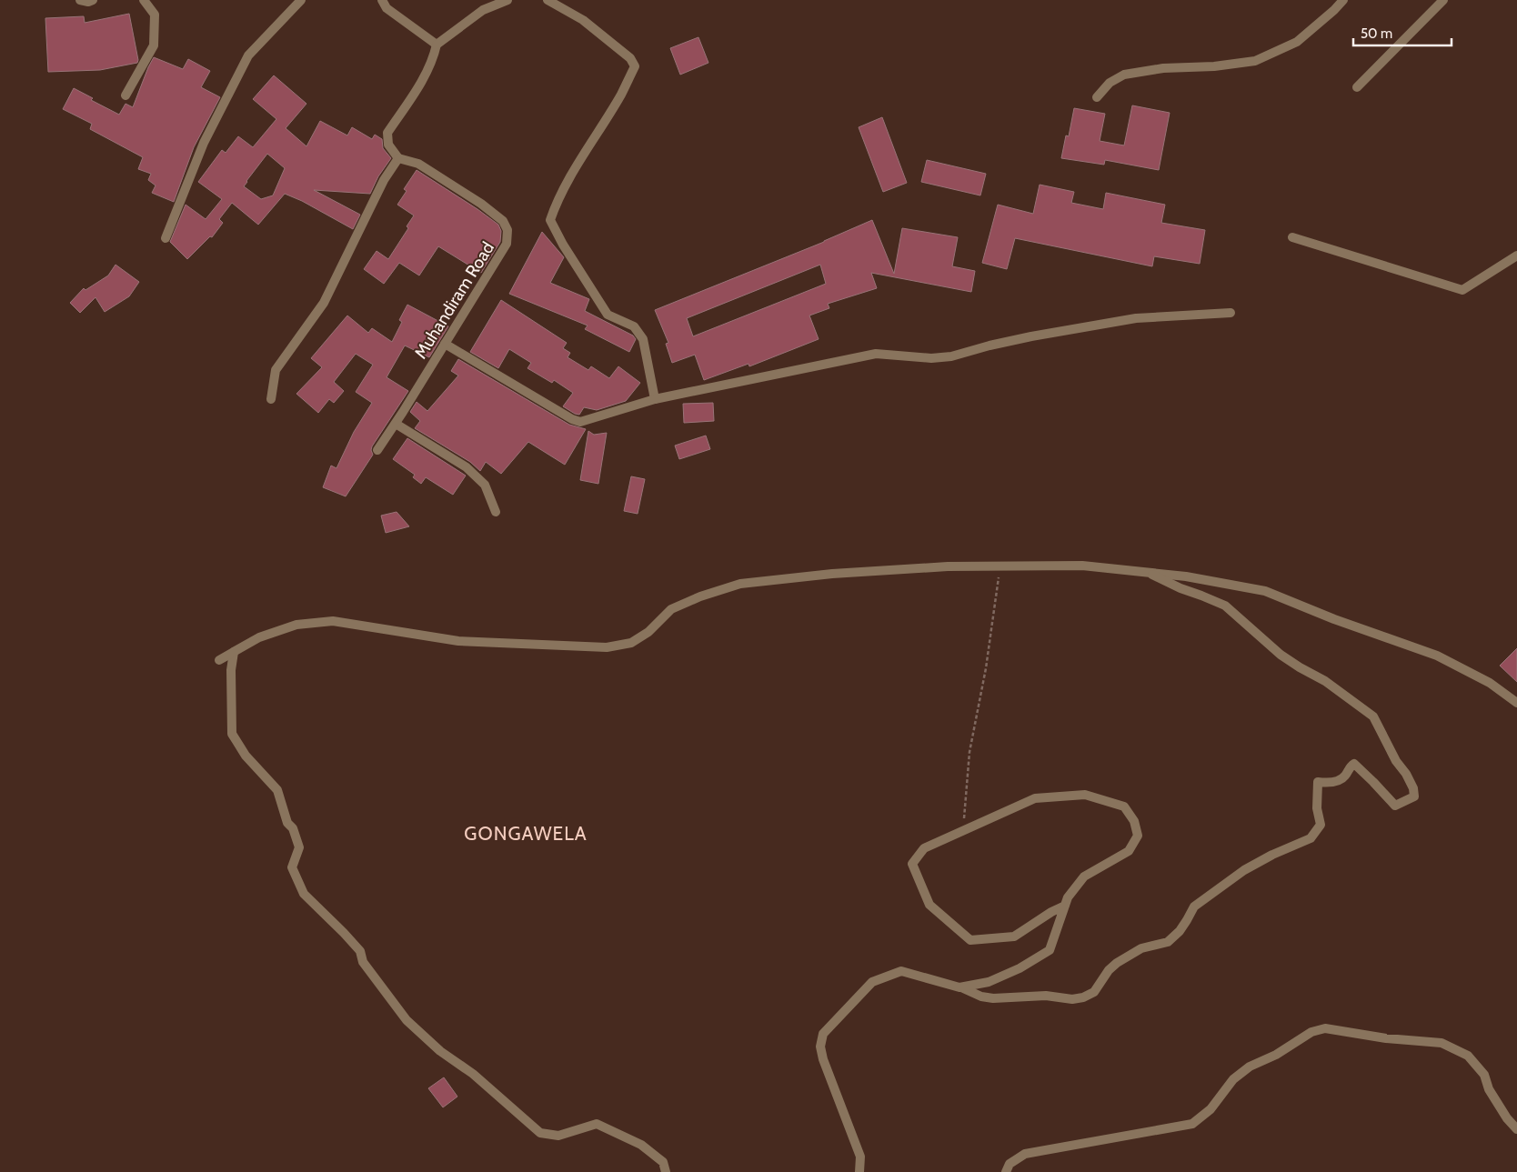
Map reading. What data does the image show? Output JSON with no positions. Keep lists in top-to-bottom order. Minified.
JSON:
{"streets":{"street":["Muhandiram Road"]},"districts":["GONGAWELA"],"scale_bar":"50 m"}
